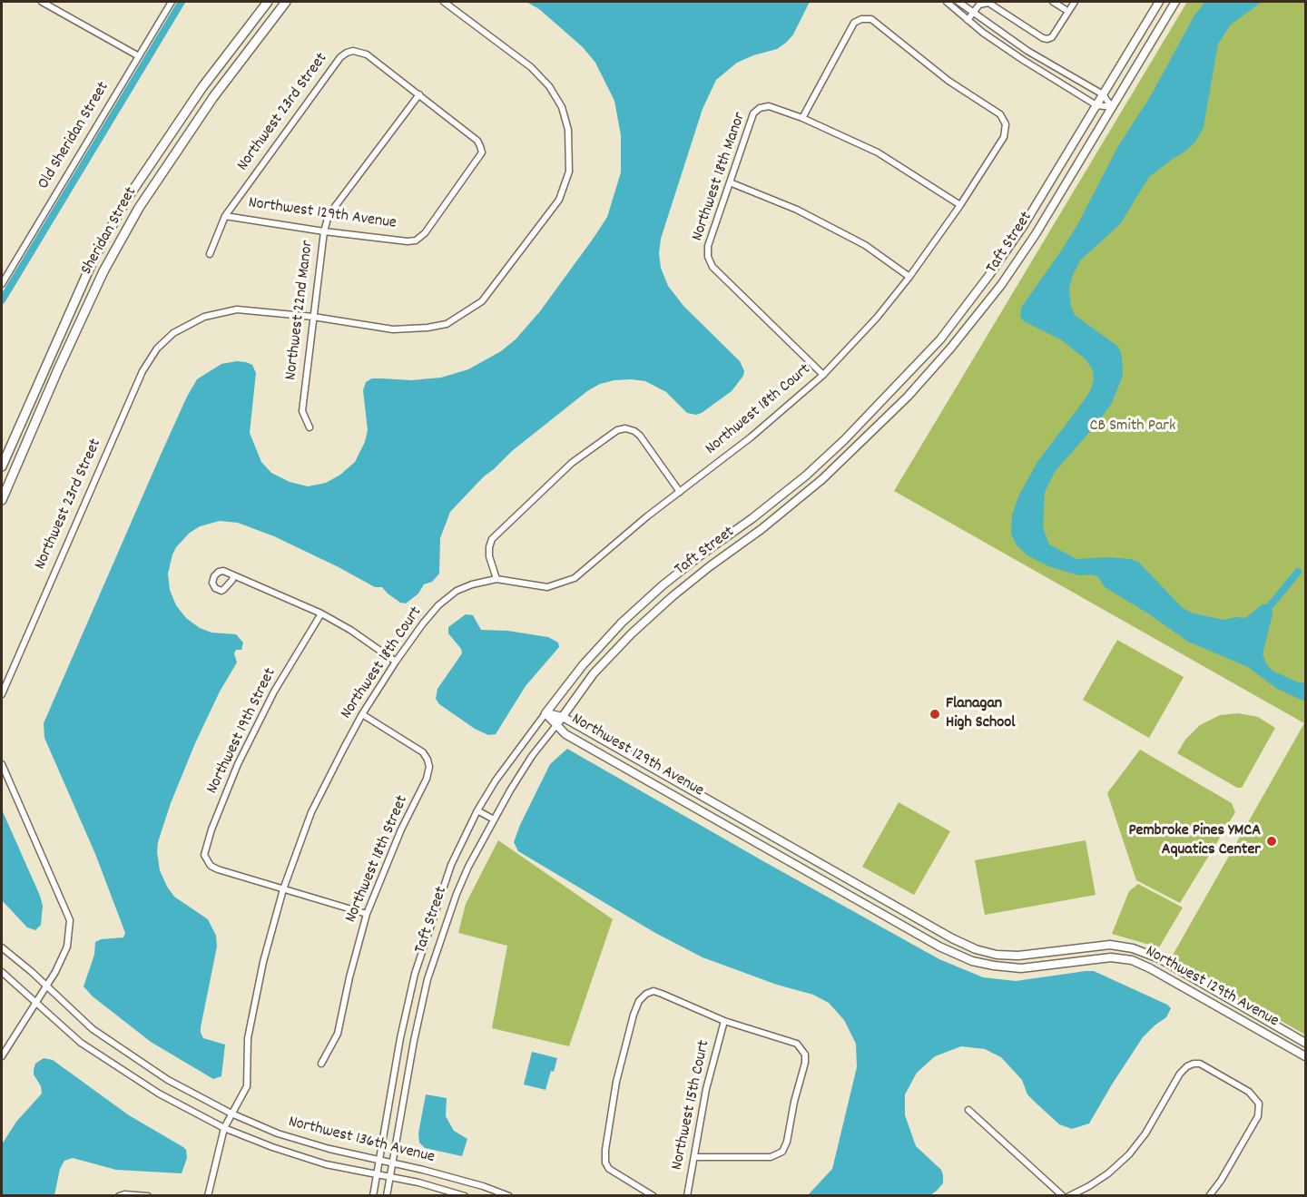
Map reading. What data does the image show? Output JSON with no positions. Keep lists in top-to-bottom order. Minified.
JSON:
{"streets":{"main road":["Sheridan Street"],"street":["Northwest 23rd Street","Old Sheridan Street","Northwest 18th Manor","Northwest 129th Avenue","Taft Street","Northwest 22nd Manor","Northwest 18th Court","Northwest 19th Street","Northwest 18th Street","Northwest 15th Court","Northwest 136th Avenue"]},"crossings":[["Northwest 23rd Street","Northwest 129th Avenue"],["Northwest 23rd Street","Northwest 22nd Manor"],["Northwest 18th Manor","Northwest 18th Court"],["Northwest 129th Avenue","Taft Street"],["Northwest 129th Avenue","Northwest 22nd Manor"],["Taft Street","Northwest 136th Avenue"],["Northwest 18th Court","Northwest 19th Street"],["Northwest 18th Court","Northwest 18th Street"],["Northwest 18th Court","Northwest 136th Avenue"]],"parks":["CB Smith Park"],"places":["Flanagan High School","Pembroke Pines YMCA Aquatics Center"]}
